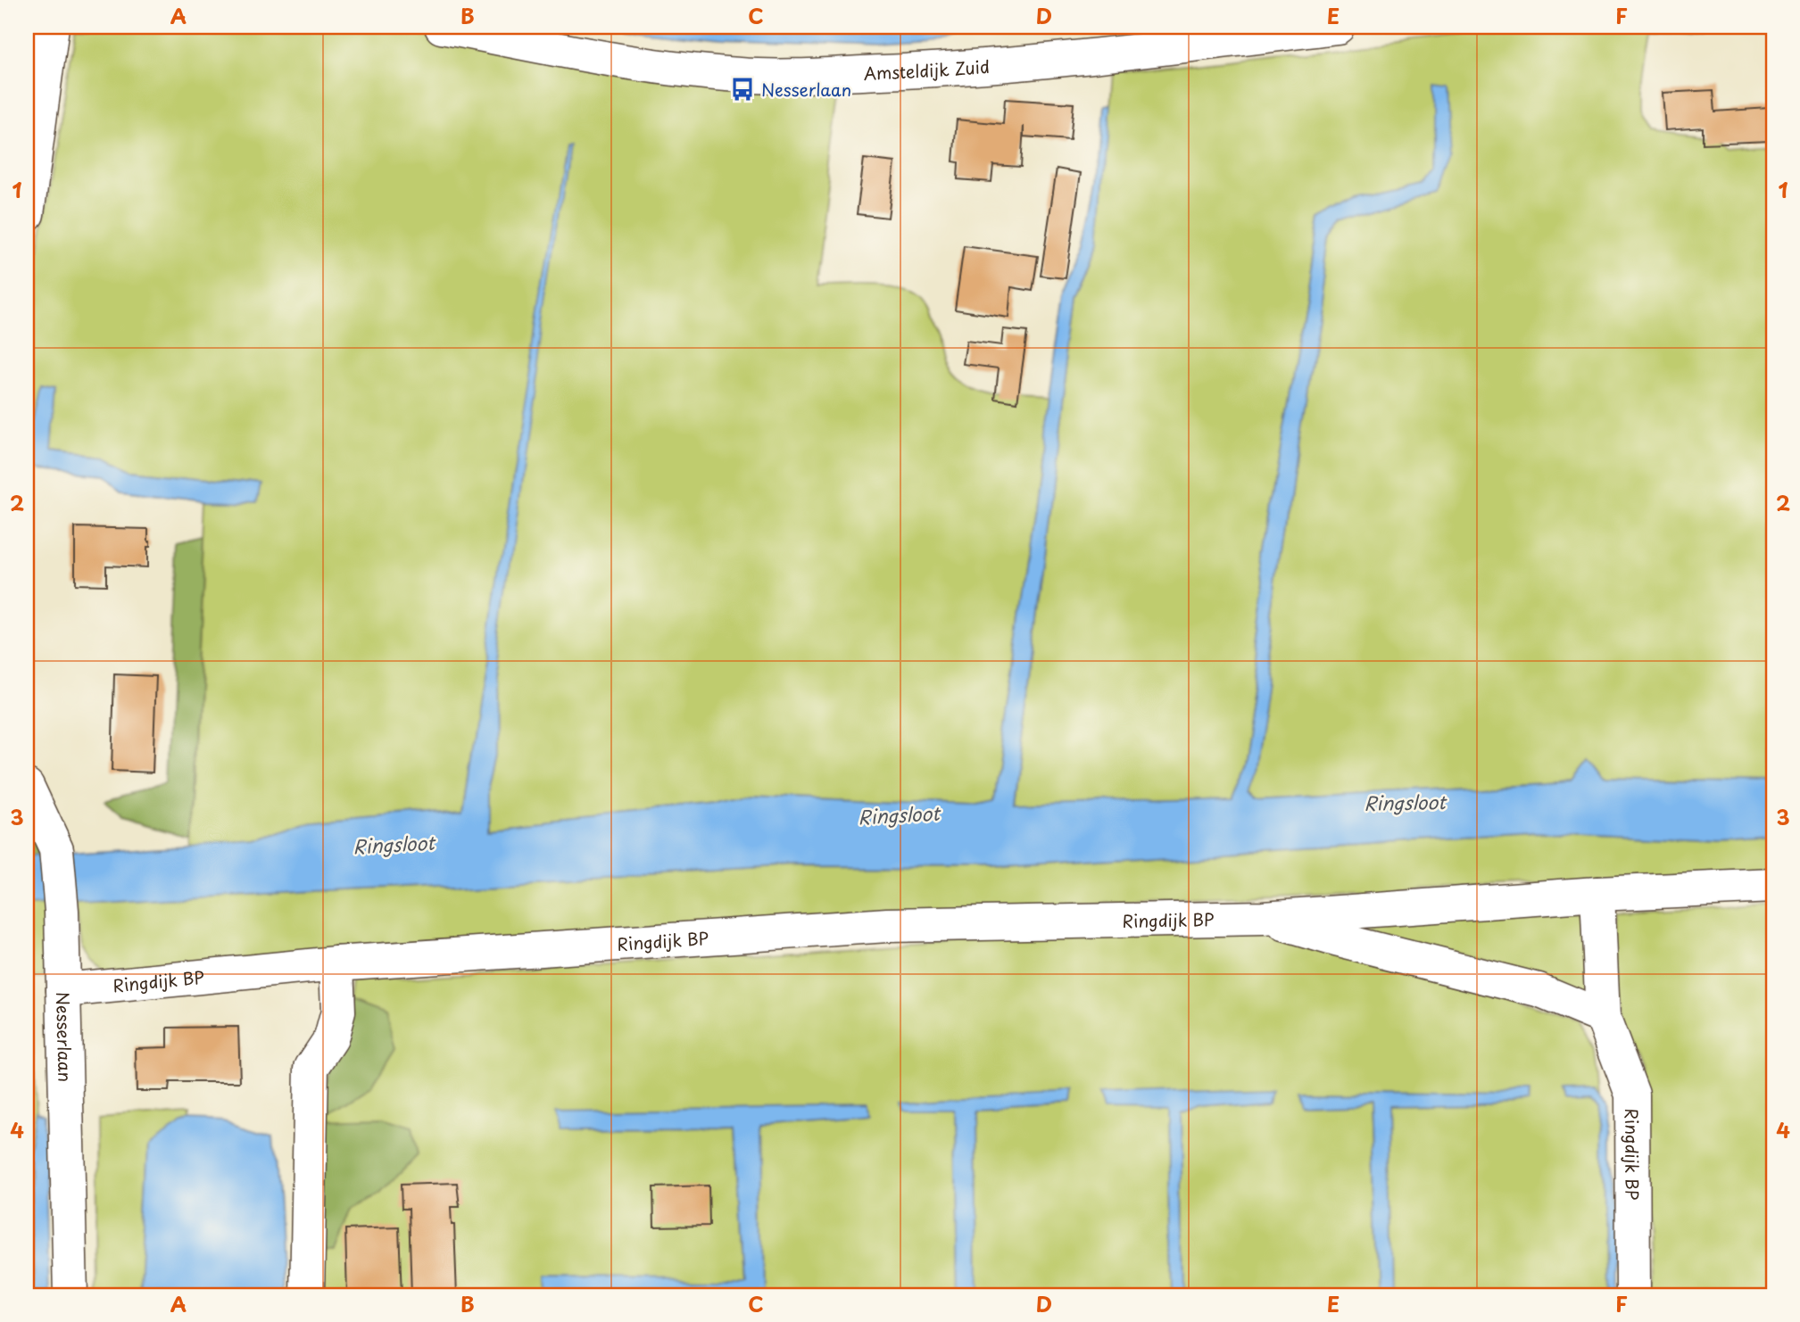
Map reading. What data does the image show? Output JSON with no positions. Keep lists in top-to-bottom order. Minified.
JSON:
{"streets":{"street":["Amsteldijk Zuid","Ringdijk BP","Nesserlaan"]},"crossings":[["Ringdijk BP","Nesserlaan"]],"water":["Ringsloot"],"places":{"bus stop":["Nesserlaan"]},"grid":{"columns":["A","B","C","D","E","F"],"rows":["1","2","3","4"]}}
